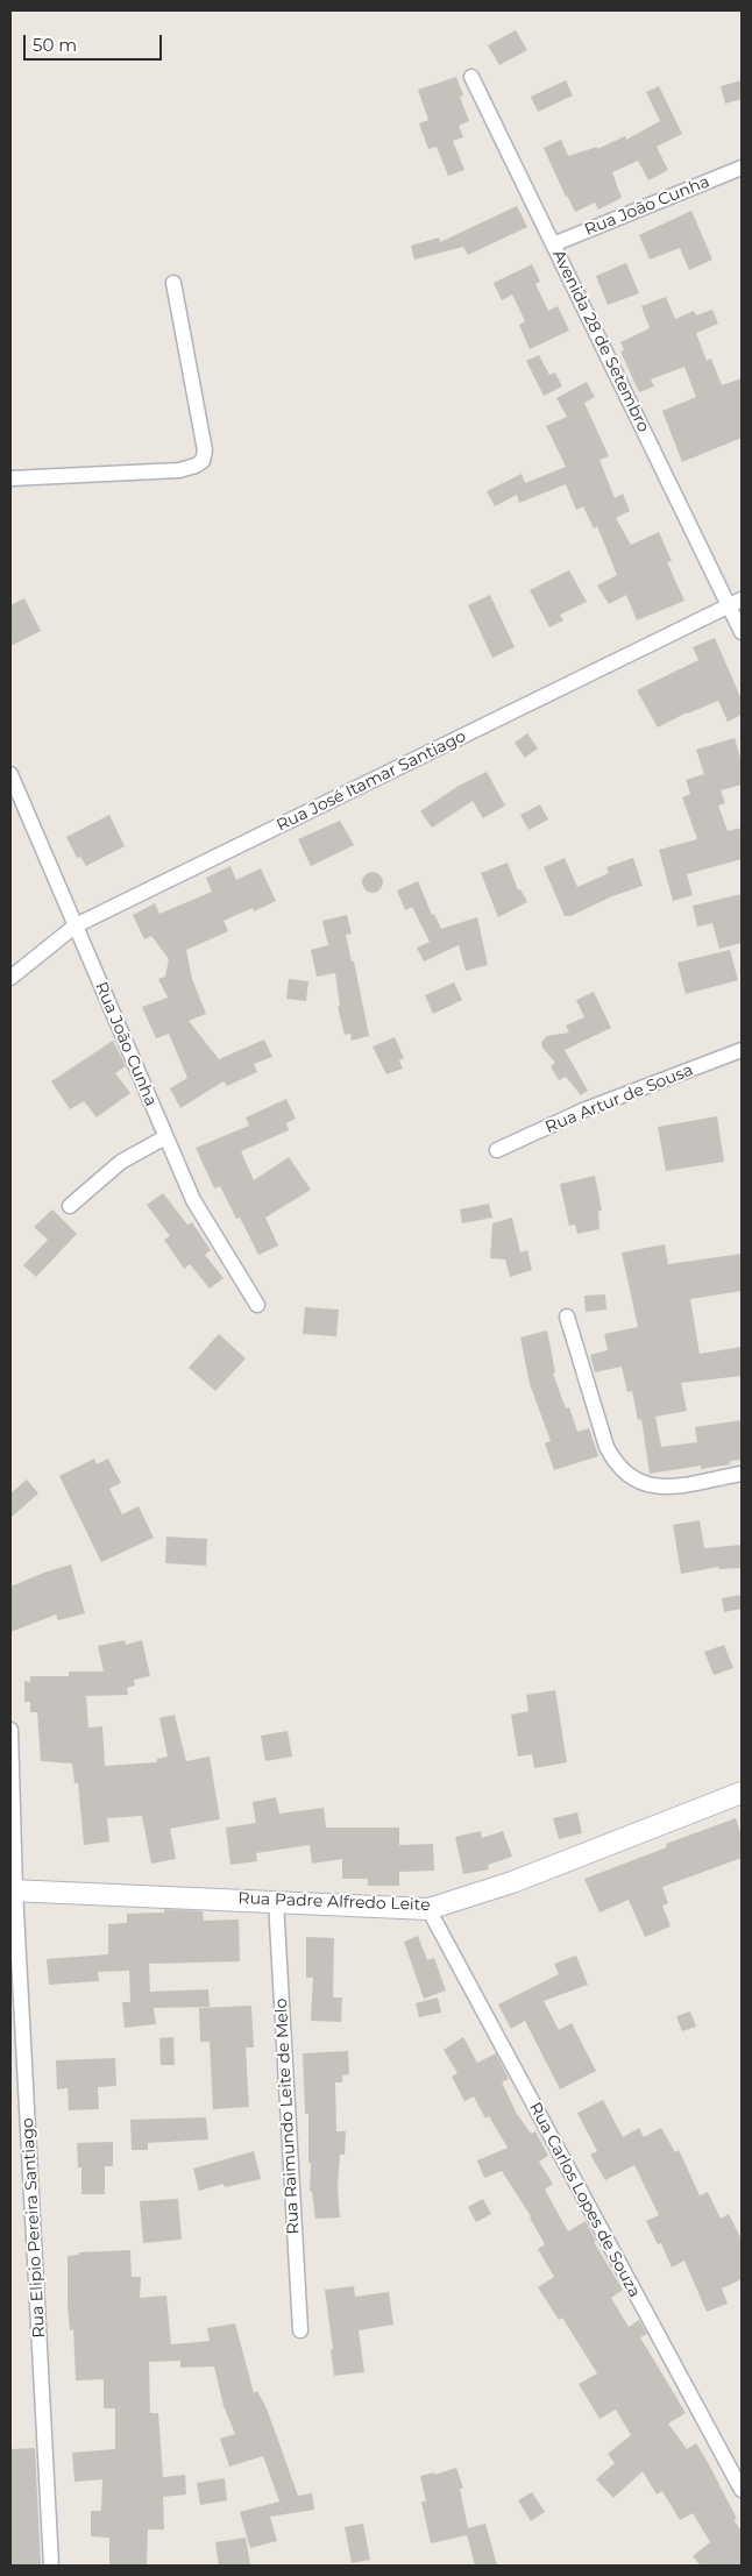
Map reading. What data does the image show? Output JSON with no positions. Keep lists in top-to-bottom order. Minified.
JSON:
{"streets":{"street":["Rua João Cunha","Avenida 28 de Setembro","Rua José Itamar Santiago","Rua Artur de Sousa","Rua Padre Alfredo Leite","Rua Raimundo Leite de Melo","Rua Carlos Lopes de Souza","Rua Elipio Pereira Santiago"]},"crossings":[["Rua João Cunha","Avenida 28 de Setembro"],["Rua João Cunha","Rua José Itamar Santiago"],["Avenida 28 de Setembro","Rua José Itamar Santiago"],["Rua Padre Alfredo Leite","Rua Raimundo Leite de Melo"],["Rua Padre Alfredo Leite","Rua Carlos Lopes de Souza"],["Rua Padre Alfredo Leite","Rua Elipio Pereira Santiago"]],"scale_bar":"50 m"}
